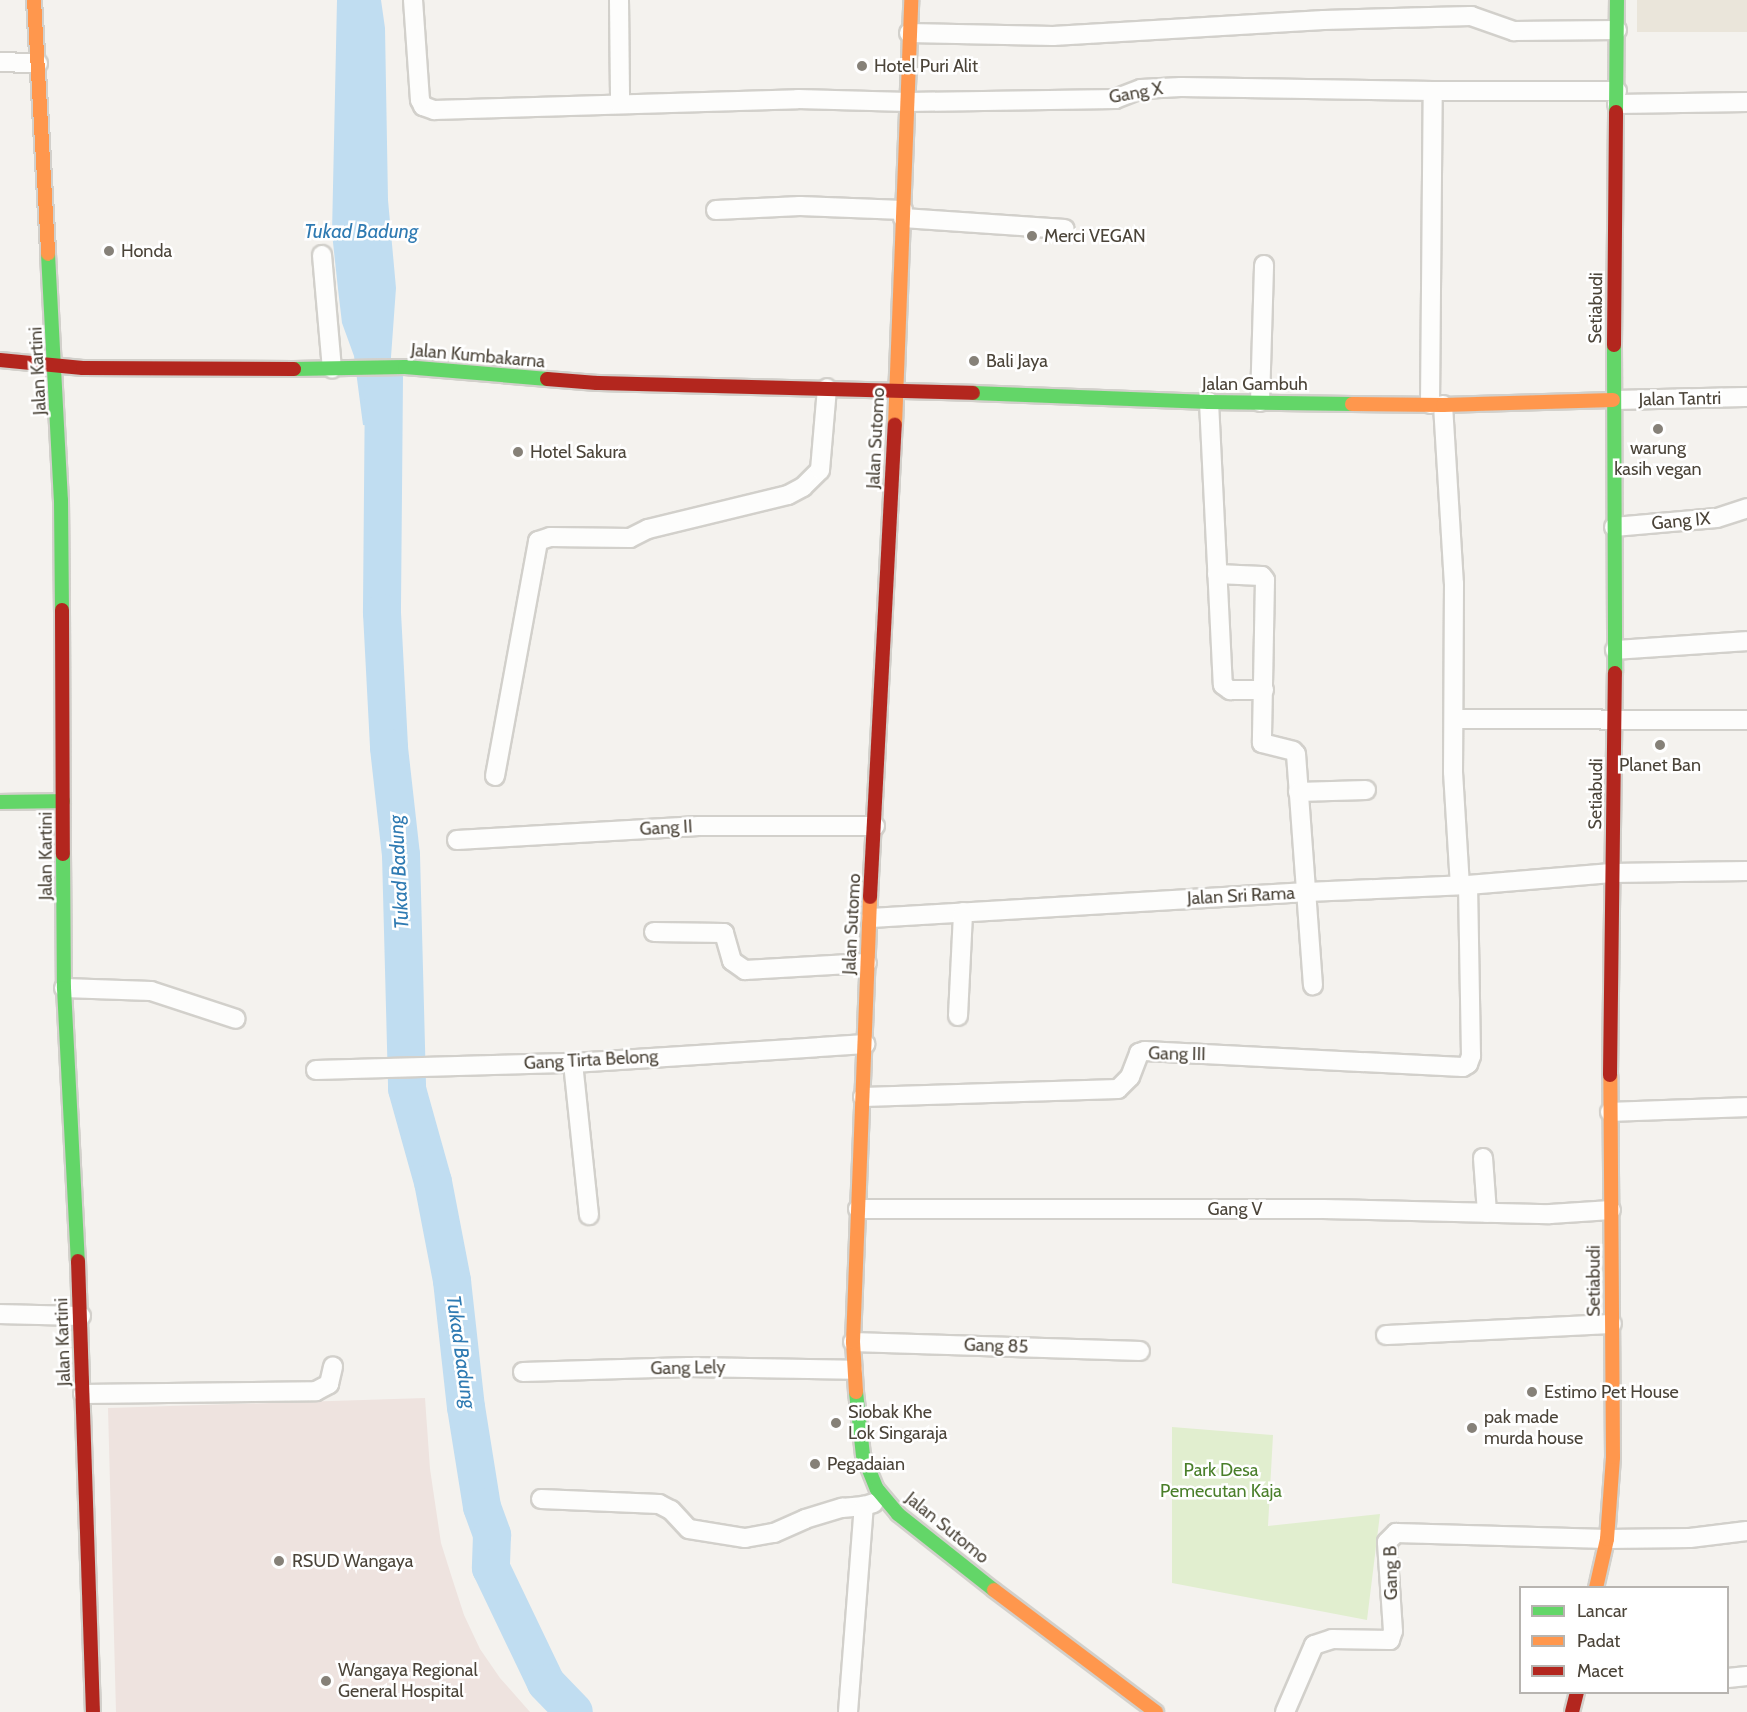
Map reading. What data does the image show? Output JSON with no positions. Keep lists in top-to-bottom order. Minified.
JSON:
{"streets":{"main road":["Setiabudi","Jalan Kumbakarna","Jalan Kartini","Jalan Gambuh","Jalan Sutomo"],"street":["Gang X","Jalan Tantri","Gang IX","Gang II","Jalan Sri Rama","Gang III","Gang Tirta Belong","Gang V","Gang 85","Gang Lely","Gang B"]},"crossings":[["Gang X","Setiabudi"],["Gang X","Jalan Sutomo"],["Setiabudi","Jalan Gambuh"],["Setiabudi","Jalan Tantri"],["Setiabudi","Gang IX"],["Setiabudi","Jalan Sri Rama"],["Setiabudi","Gang V"],["Setiabudi","Gang B"],["Jalan Kumbakarna","Jalan Kartini"],["Jalan Kumbakarna","Jalan Gambuh"],["Jalan Kumbakarna","Jalan Sutomo"],["Jalan Gambuh","Jalan Tantri"],["Jalan Gambuh","Jalan Sutomo"],["Jalan Sutomo","Gang II"],["Jalan Sutomo","Jalan Sri Rama"],["Jalan Sutomo","Gang III"],["Jalan Sutomo","Gang Tirta Belong"],["Jalan Sutomo","Gang V"],["Jalan Sutomo","Gang 85"],["Jalan Sutomo","Gang Lely"],["Jalan Sri Rama","Gang III"]],"water":["Tukad Badung"],"parks":["Park Desa Pemecutan Kaja"],"places":["Hotel Puri Alit","Merci VEGAN","Honda","Bali Jaya","warung kasih vegan","Hotel Sakura","Planet Ban","Estimo Pet House","Siobak Khe Lok Singaraja","pak made murda house","Pegadaian","RSUD Wangaya","Wangaya Regional General Hospital"],"legend":["Lancar","Padat","Macet"]}
